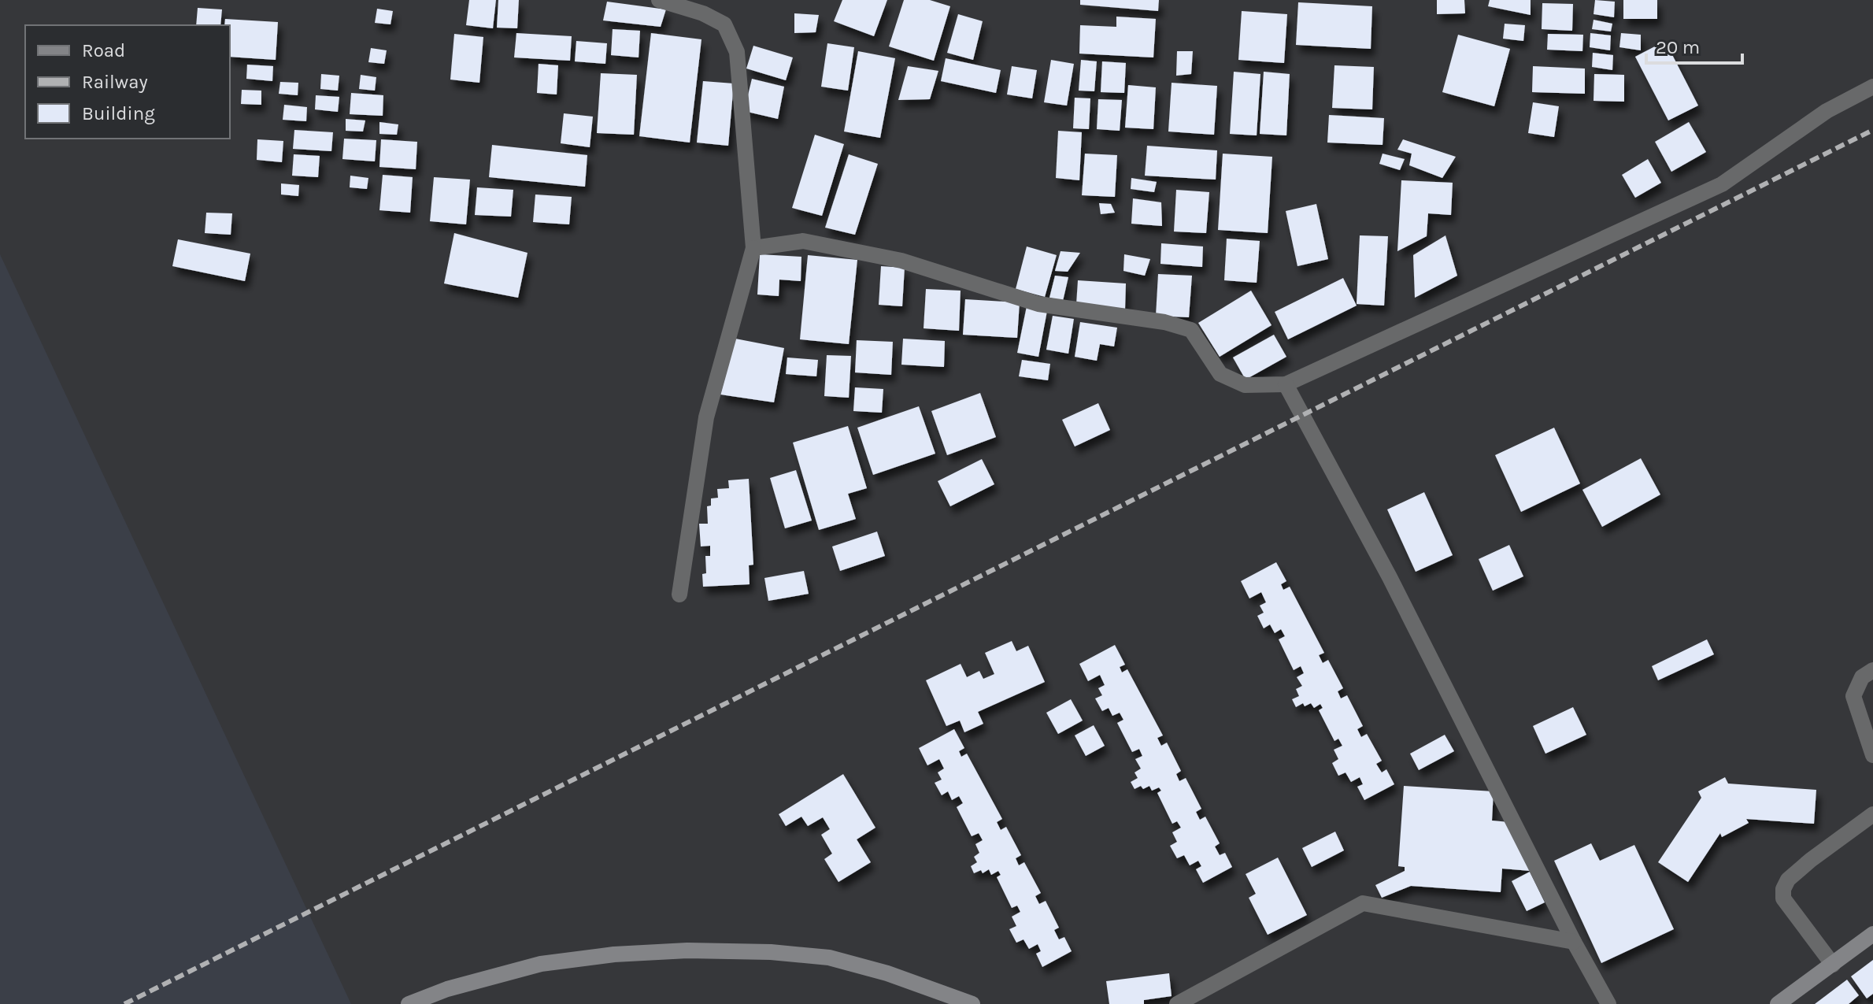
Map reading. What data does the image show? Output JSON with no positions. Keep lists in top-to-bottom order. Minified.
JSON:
{"legend":["Road","Railway","Building"],"scale_bar":"20 m"}
